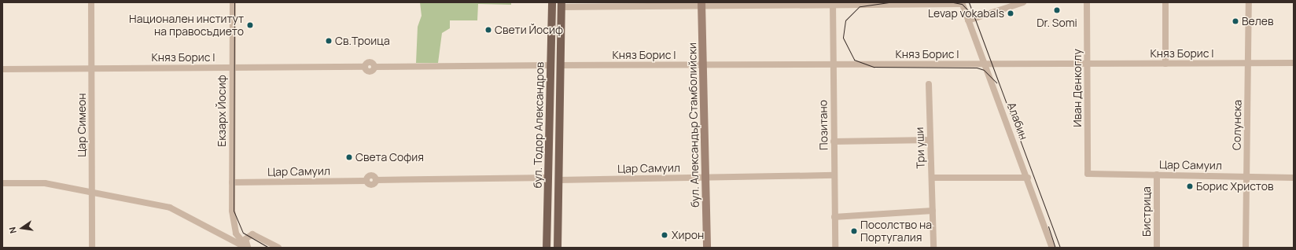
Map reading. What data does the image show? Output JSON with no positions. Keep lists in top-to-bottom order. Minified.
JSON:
{"streets":{"main road":["бул. Тодор Александров","бул. Александър Стамболийски"],"street":["Княз Борис I","Иван Денкоглу","Екзарх Йосиф","Алабин","Цар Симеон","Позитано","Солунска","Три уши","Цар Самуил","Бистрица"]},"crossings":[["Княз Борис I","Иван Денкоглу"],["Княз Борис I","Екзарх Йосиф"],["Княз Борис I","Алабин"],["Княз Борис I","Цар Симеон"],["Княз Борис I","бул. Тодор Александров"],["Княз Борис I","бул. Александър Стамболийски"],["Княз Борис I","Позитано"],["Княз Борис I","Солунска"],["Иван Денкоглу","Цар Самуил"],["Екзарх Йосиф","Цар Самуил"],["бул. Тодор Александров","Цар Самуил"],["бул. Александър Стамболийски","Цар Самуил"],["Позитано","Цар Самуил"],["Солунска","Цар Самуил"],["Цар Самуил","Бистрица"]],"places":["Dr. Somi","Levap vokabals","Велев","Национален институт на правосъдието","Свети Йосиф","Св.Троица","Света София","Борис Христов","Посолство на Португалия","Хирон"],"north":"left"}
